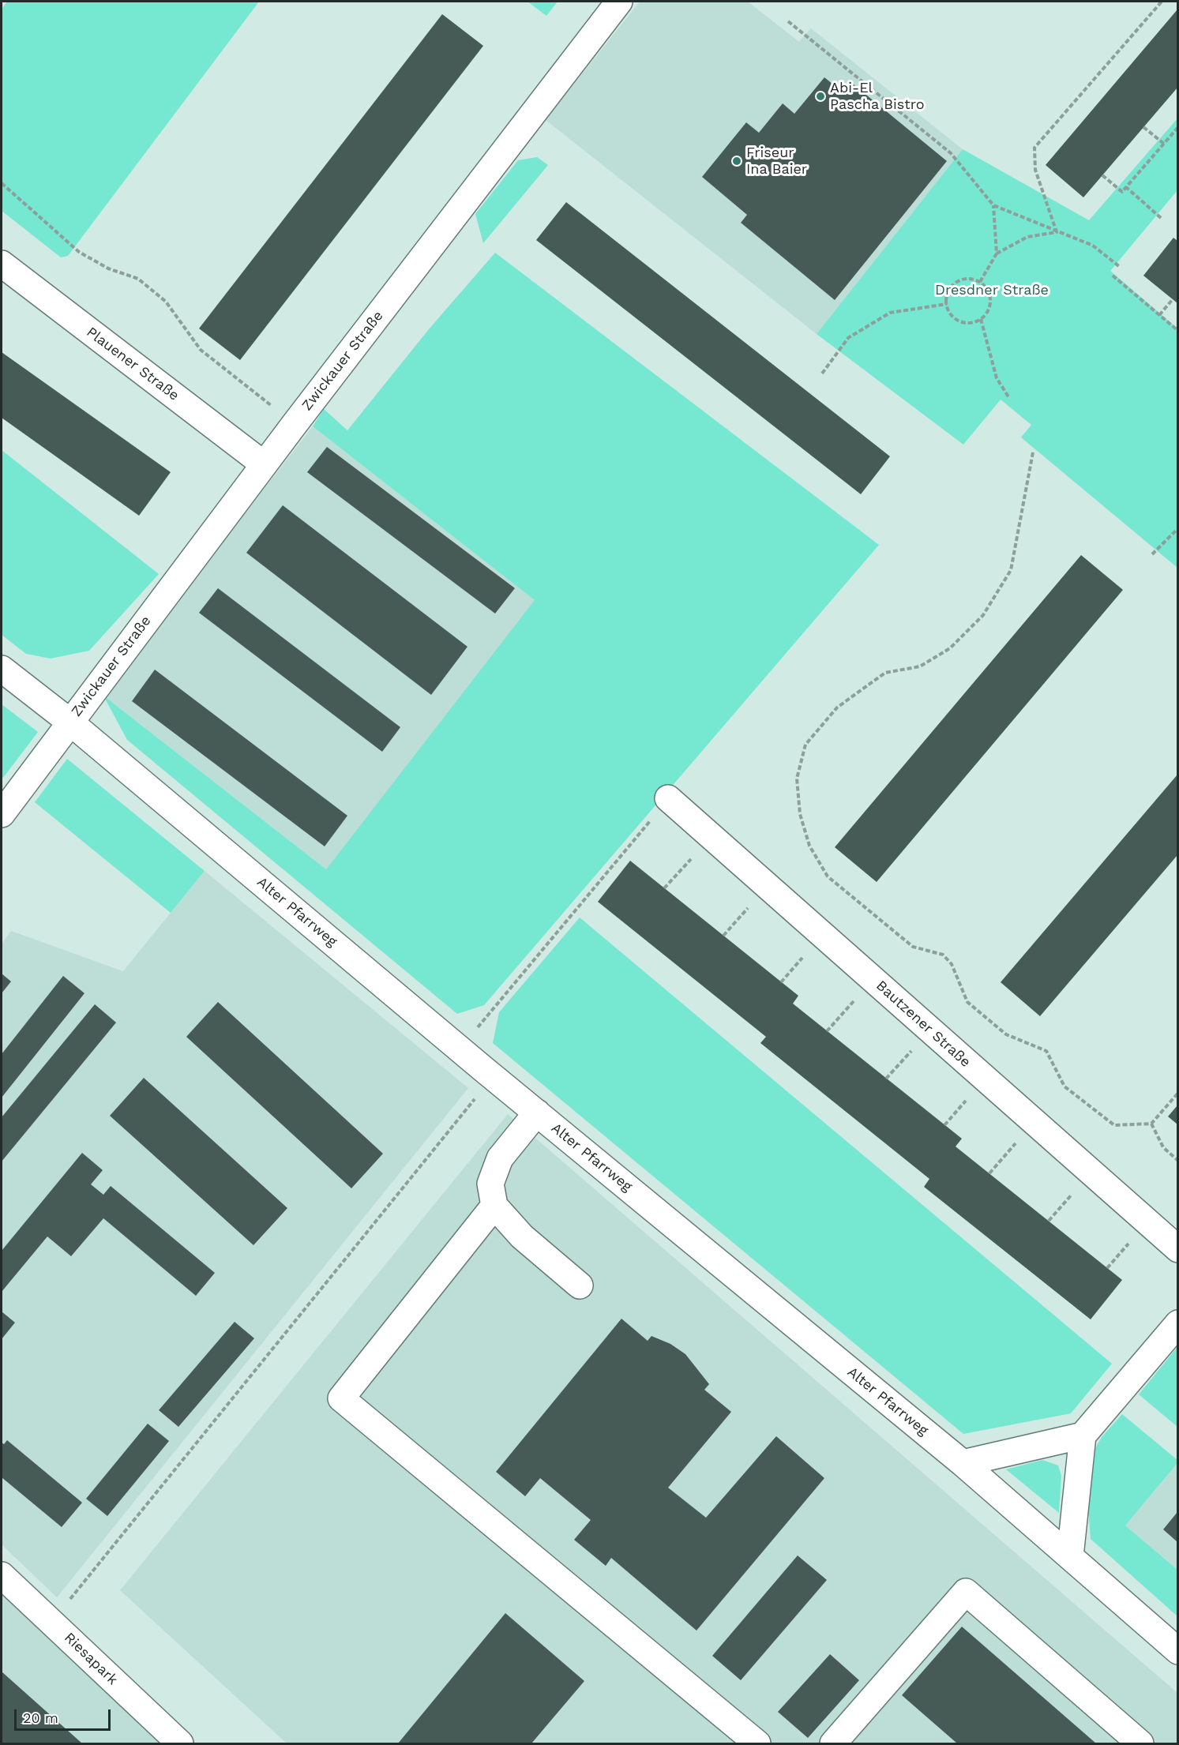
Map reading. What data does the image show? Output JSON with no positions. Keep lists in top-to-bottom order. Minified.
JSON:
{"streets":{"street":["Zwickauer Straße","Plauener Straße","Alter Pfarrweg","Bautzener Straße","Riesapark"]},"crossings":[["Zwickauer Straße","Plauener Straße"],["Zwickauer Straße","Alter Pfarrweg"]],"parks":["Dresdner Straße"],"places":["Abi-El Pascha Bistro","Friseur Ina Baier"],"scale_bar":"20 m"}
